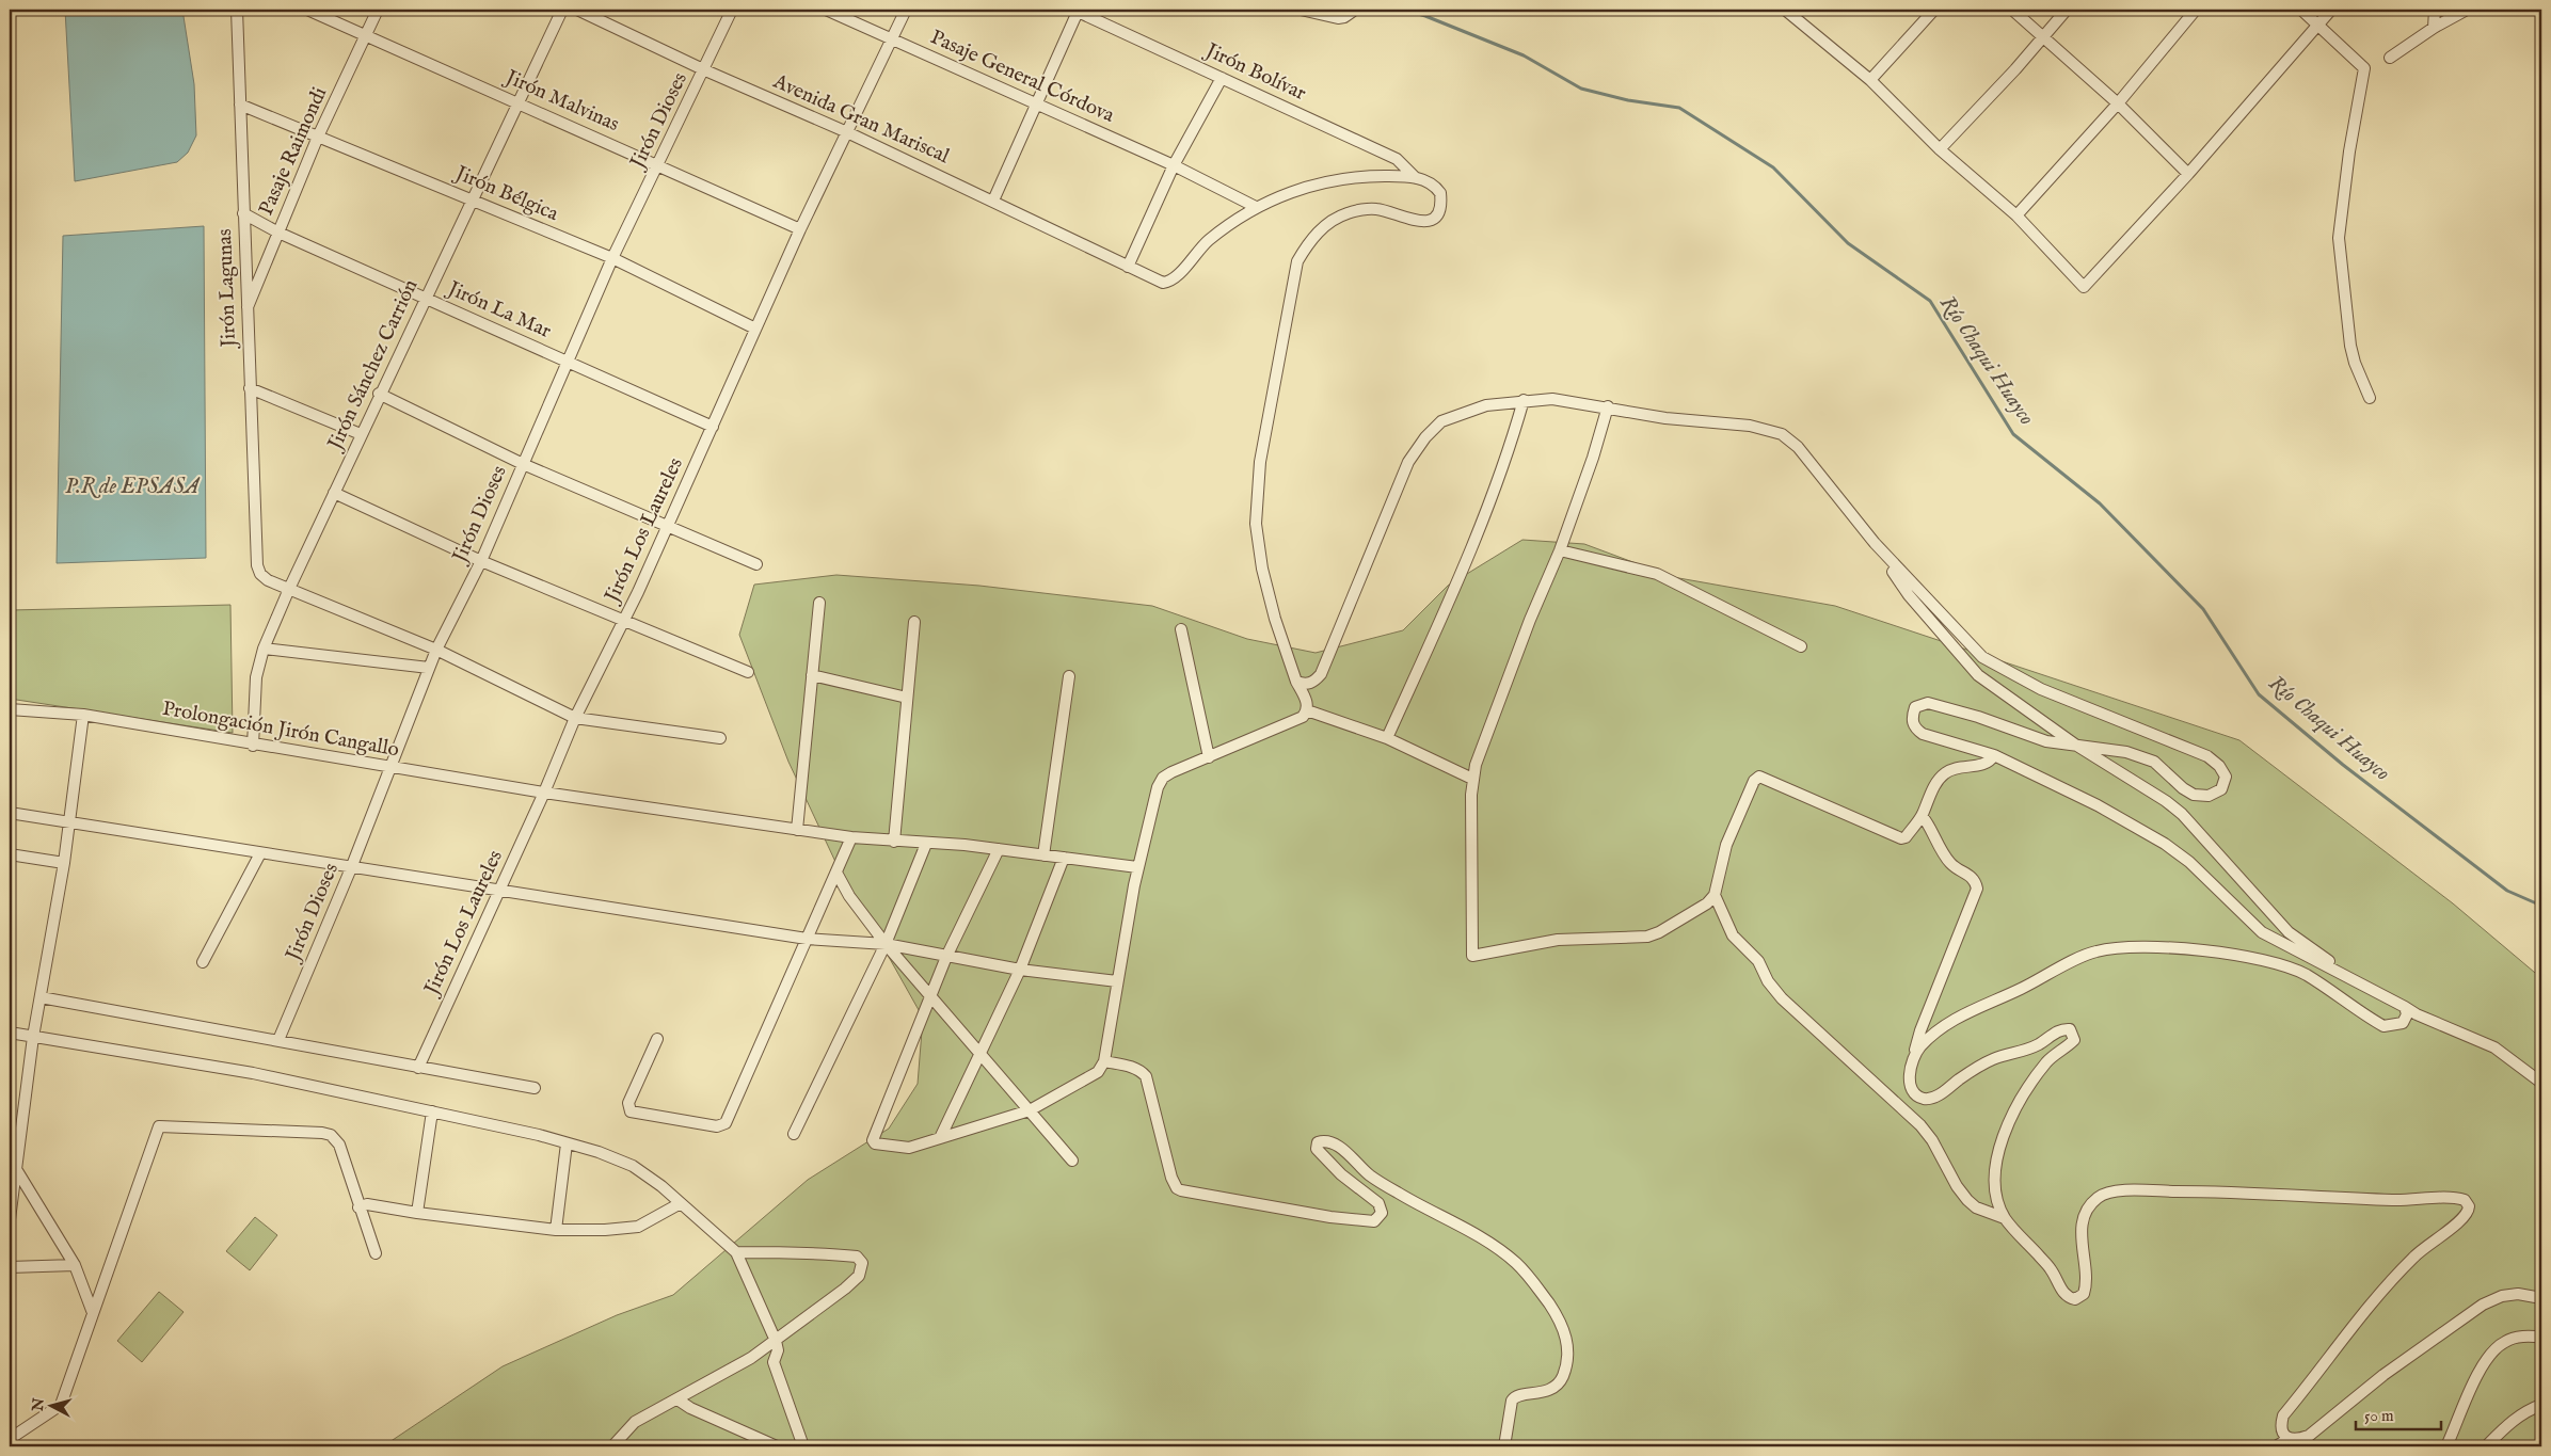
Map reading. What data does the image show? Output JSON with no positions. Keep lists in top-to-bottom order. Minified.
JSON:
{"streets":{"street":["Jirón Bolívar","Pasaje General Córdova","Jirón Malvinas","Avenida Gran Mariscal","Jirón Dioses","Pasaje Raimondi","Jirón Bélgica","Jirón Lagunas","Jirón La Mar","Jirón Sánchez Carrión","Jirón Los Laureles","Prolongación Jirón Cangallo"]},"crossings":[["Pasaje General Córdova","Avenida Gran Mariscal"],["Pasaje General Córdova","Jirón Los Laureles"],["Jirón Malvinas","Jirón Dioses"],["Jirón Malvinas","Pasaje Raimondi"],["Jirón Malvinas","Jirón Sánchez Carrión"],["Jirón Malvinas","Jirón Los Laureles"],["Avenida Gran Mariscal","Jirón Dioses"],["Avenida Gran Mariscal","Jirón Los Laureles"],["Jirón Dioses","Jirón Bélgica"],["Jirón Dioses","Jirón La Mar"],["Jirón Dioses","Prolongación Jirón Cangallo"],["Pasaje Raimondi","Jirón Bélgica"],["Pasaje Raimondi","Jirón Lagunas"],["Pasaje Raimondi","Jirón La Mar"],["Jirón Bélgica","Jirón Lagunas"],["Jirón Bélgica","Jirón Sánchez Carrión"],["Jirón Bélgica","Jirón Los Laureles"],["Jirón Lagunas","Jirón La Mar"],["Jirón Lagunas","Jirón Sánchez Carrión"],["Jirón La Mar","Jirón Sánchez Carrión"],["Jirón La Mar","Jirón Los Laureles"],["Jirón Sánchez Carrión","Prolongación Jirón Cangallo"],["Jirón Los Laureles","Prolongación Jirón Cangallo"]],"water":["Río Chaqui Huayco","P.R de EPSASA"],"scale_bar":"50 m","north":"left"}
